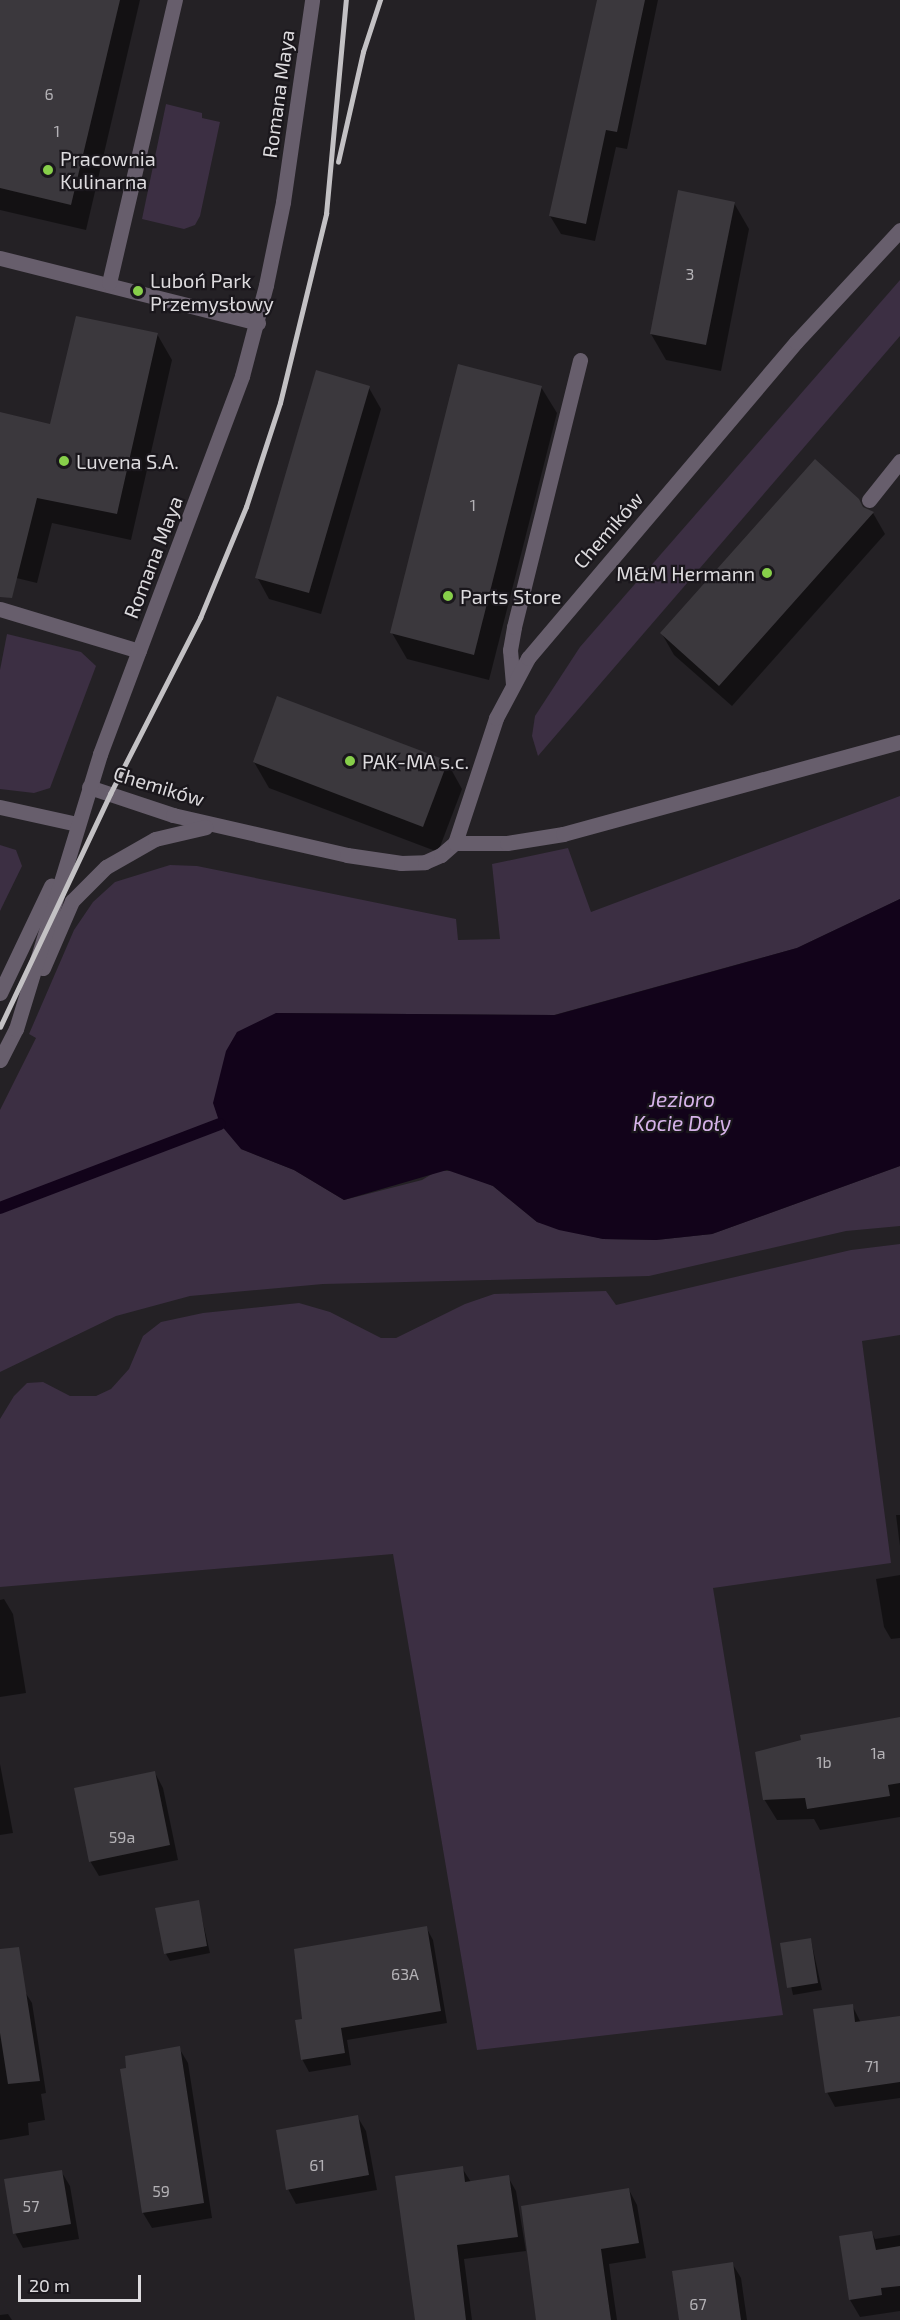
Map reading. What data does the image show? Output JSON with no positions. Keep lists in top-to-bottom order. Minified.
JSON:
{"streets":{"street":["Romana Maya","Chemików"]},"crossings":[["Romana Maya","Chemików"]],"water":["Jezioro Kocie Doły"],"places":["Pracownia Kulinarna","Luboń Park Przemysłowy","Luvena S.A.","M&M Hermann","Parts Store","PAK-MA s.c."],"house_numbers":["6","1","3","1","1a","1b","59a","63A","71","61","59","57","67"],"scale_bar":"20 m"}
